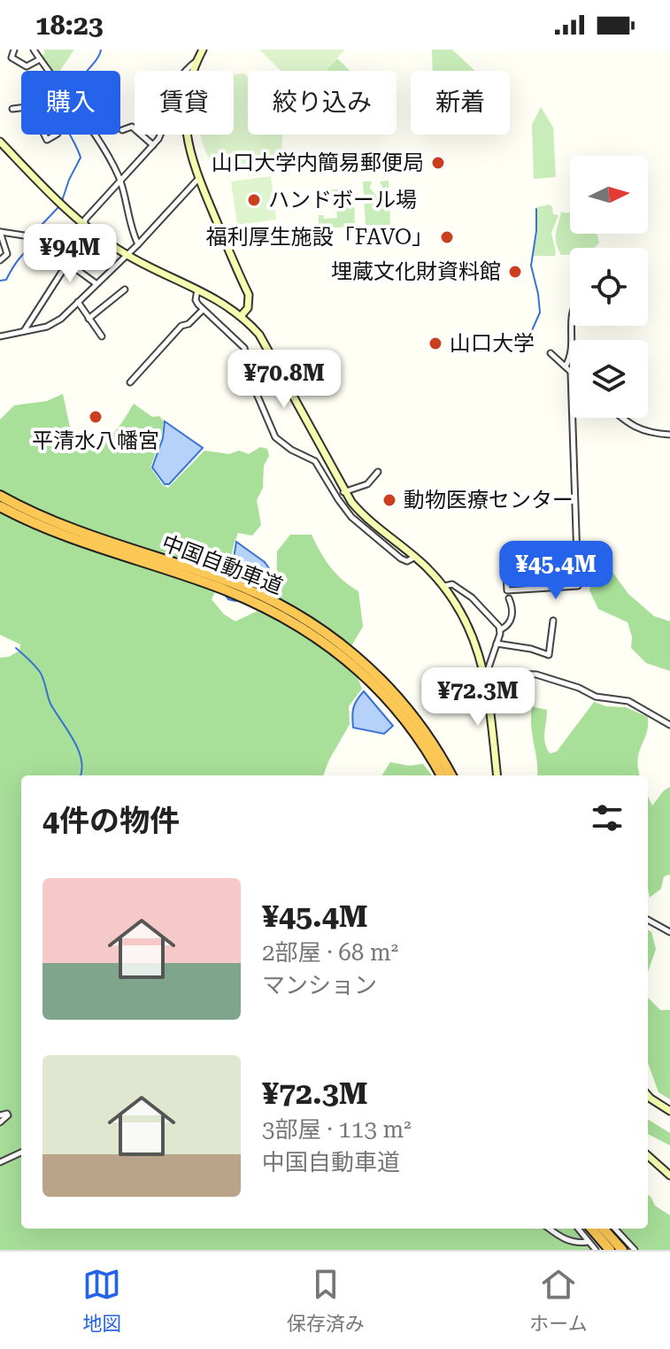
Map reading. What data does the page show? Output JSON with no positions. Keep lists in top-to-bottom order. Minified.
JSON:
{"streets":{"highway":["中国自動車道"]},"places":["山口大学内簡易郵便局","ハンドボール場","福利厚生施設「FAVO」","埋蔵文化財資料館","山口大学","平清水八幡宮","動物医療センター"],"north":"right","page":{"status":"18:23","chip":["購入","賃貸","絞り込み","新着"],"price":["¥94M","¥70.8M","¥45.4M","¥72.3M"],"heading":"4件の物件","list":[{"name":"¥45.4M","note":"2部屋 · 68 m² · マンション"},{"name":"¥72.3M","note":"3部屋 · 113 m² · 中国自動車道"}],"tabs":["地図","保存済み","ホーム"]}}
